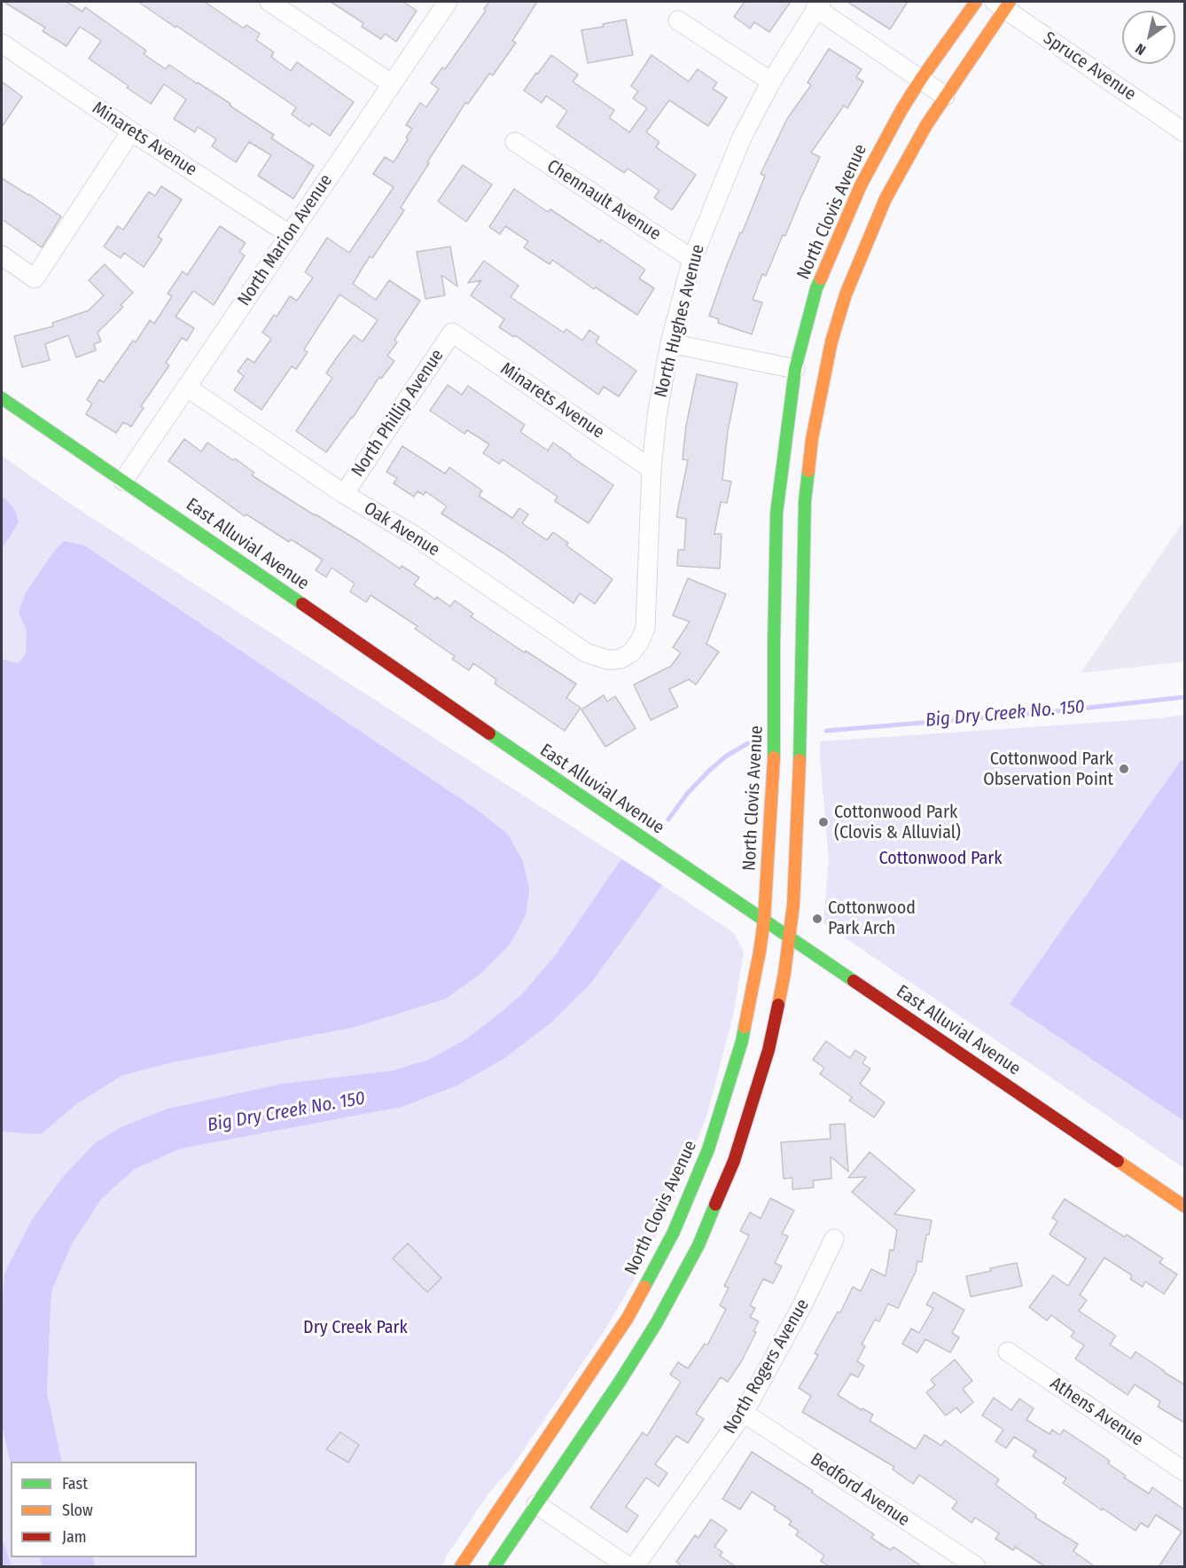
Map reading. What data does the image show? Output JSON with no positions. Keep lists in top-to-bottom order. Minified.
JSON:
{"streets":{"main road":["North Clovis Avenue","East Alluvial Avenue"],"street":["Spruce Avenue","Minarets Avenue","Chennault Avenue","North Marion Avenue","North Hughes Avenue","North Phillip Avenue","Oak Avenue","North Rogers Avenue","Athens Avenue","Bedford Avenue"]},"crossings":[["Minarets Avenue","North Marion Avenue"],["Minarets Avenue","North Hughes Avenue"],["Minarets Avenue","North Phillip Avenue"],["Chennault Avenue","North Hughes Avenue"],["North Clovis Avenue","East Alluvial Avenue"],["North Marion Avenue","Oak Avenue"],["North Marion Avenue","East Alluvial Avenue"],["North Hughes Avenue","Oak Avenue"],["North Phillip Avenue","Oak Avenue"],["North Rogers Avenue","Bedford Avenue"]],"water":["Big Dry Creek No. 150"],"parks":["Cottonwood Park","Dry Creek Park"],"places":["Cottonwood Park Observation Point","Cottonwood Park (Clovis & Alluvial)","Cottonwood Park Arch"],"legend":["Fast","Slow","Jam"],"north":"bottom left"}
